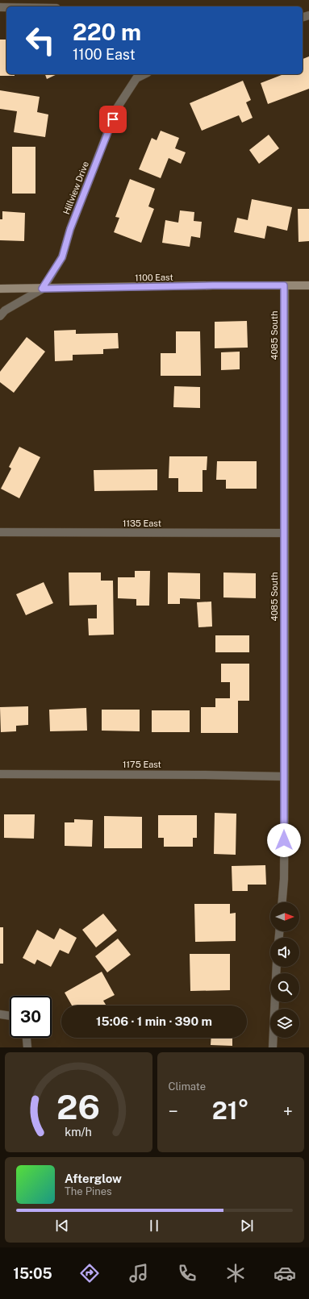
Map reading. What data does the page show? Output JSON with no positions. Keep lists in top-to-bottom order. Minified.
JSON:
{"streets":{"street":["Hillview Drive","1100 East","4085 South","1135 East","1175 East"]},"crossings":[["Hillview Drive","1100 East"],["1100 East","4085 South"],["4085 South","1135 East"],["4085 South","1175 East"]],"north":"right","page":{"turn":["220 m","1100 East"],"limit":"30","trip":"15:06 · 1 min · 390 m","tile":"Climate","heat":["−","21°","+"],"song":["Afterglow","The Pines"],"tabs":"15:05","gauge":["26","km/h"]}}
